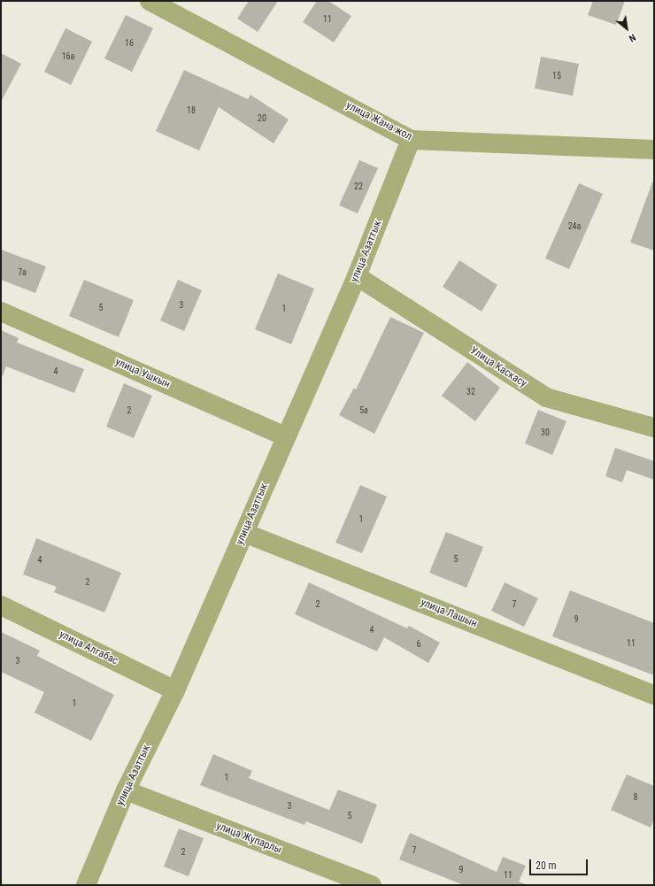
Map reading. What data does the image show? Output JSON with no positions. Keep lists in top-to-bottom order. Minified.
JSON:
{"streets":{"street":["улица Жана жол","улица Азаттык","Улица Каскасу","улица Ушкын","улица Лашын","улица Алгабас","улица Жупарлы"]},"crossings":[["улица Жана жол","улица Азаттык"],["улица Азаттык","Улица Каскасу"],["улица Азаттык","улица Ушкын"],["улица Азаттык","улица Лашын"],["улица Азаттык","улица Алгабас"],["улица Азаттык","улица Жупарлы"]],"house_numbers":["11","16","16а","15","18","20","22","24а","7а","3","5","1","4","32","2","5а","30","1","5","4","2","2","7","9","4","11","6","3","1","1","8","3","5","7","2","9","11"],"scale_bar":"20 m","north":"bottom right"}
